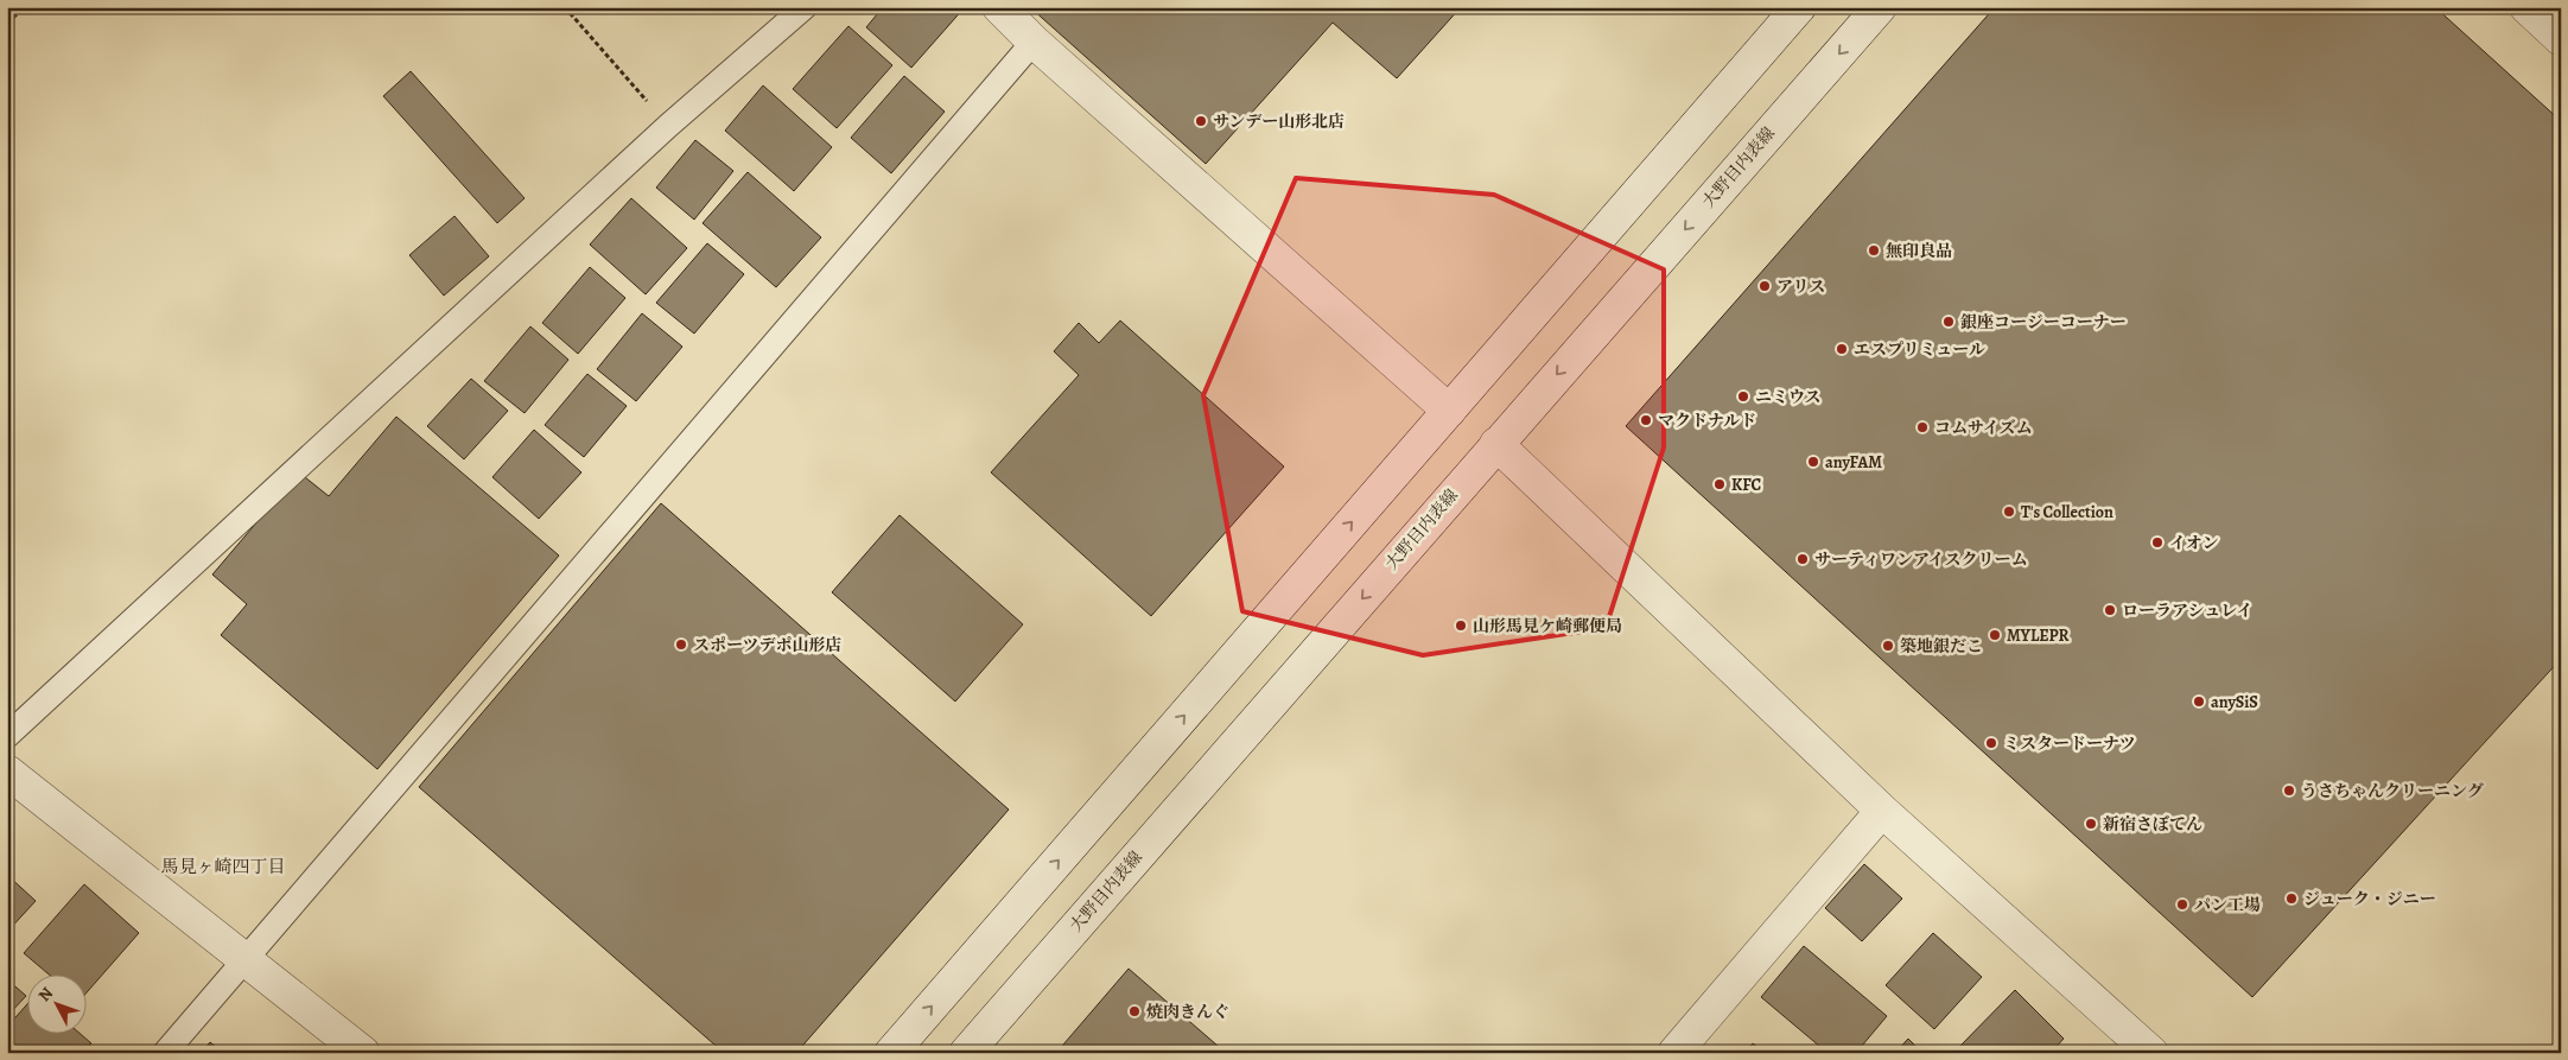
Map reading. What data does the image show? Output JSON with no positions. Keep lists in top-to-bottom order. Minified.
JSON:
{"streets":{"main road":["大野目内表線"]},"districts":["馬見ヶ崎四丁目"],"places":["サンデー山形北店","無印良品","アリス","銀座コージーコーナー","エスプリミュール","ニミウス","マクドナルド","コムサイズム","anyFAM","KFC","T's Collection","イオン","サーティワンアイスクリーム","ローラアシュレイ","山形馬見ケ崎郵便局","MYLEPR","スポーツデポ山形店","築地銀だこ","anySiS","ミスタードーナツ","うさちゃんクリーニング","新宿さぼてん","ジューク・ジニー","パン工場","焼肉きんぐ"],"north":"top left"}
